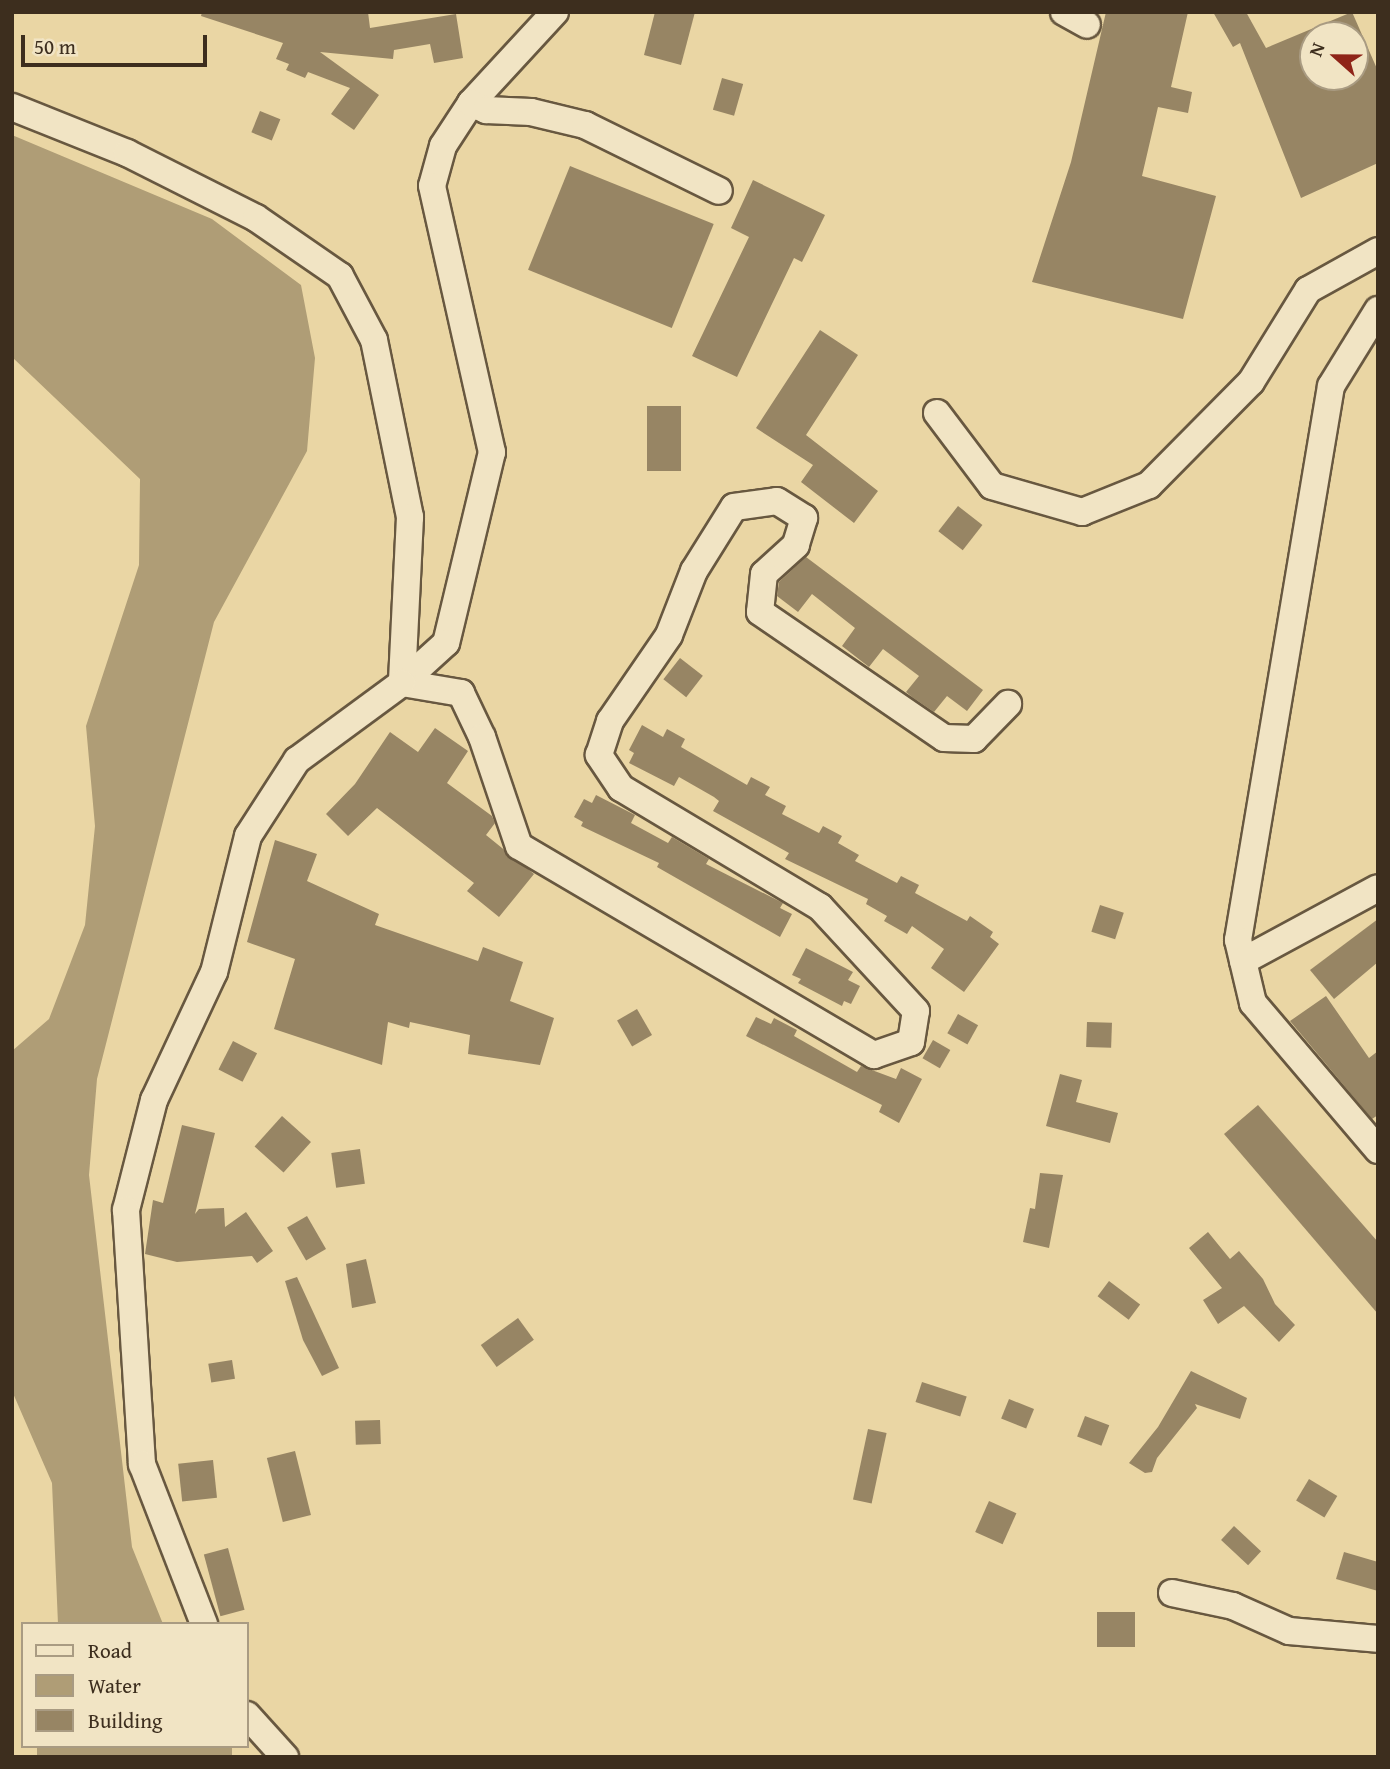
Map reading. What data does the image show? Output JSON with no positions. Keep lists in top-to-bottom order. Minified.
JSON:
{"legend":["Road","Water","Building"],"scale_bar":"50 m","north":"left"}
